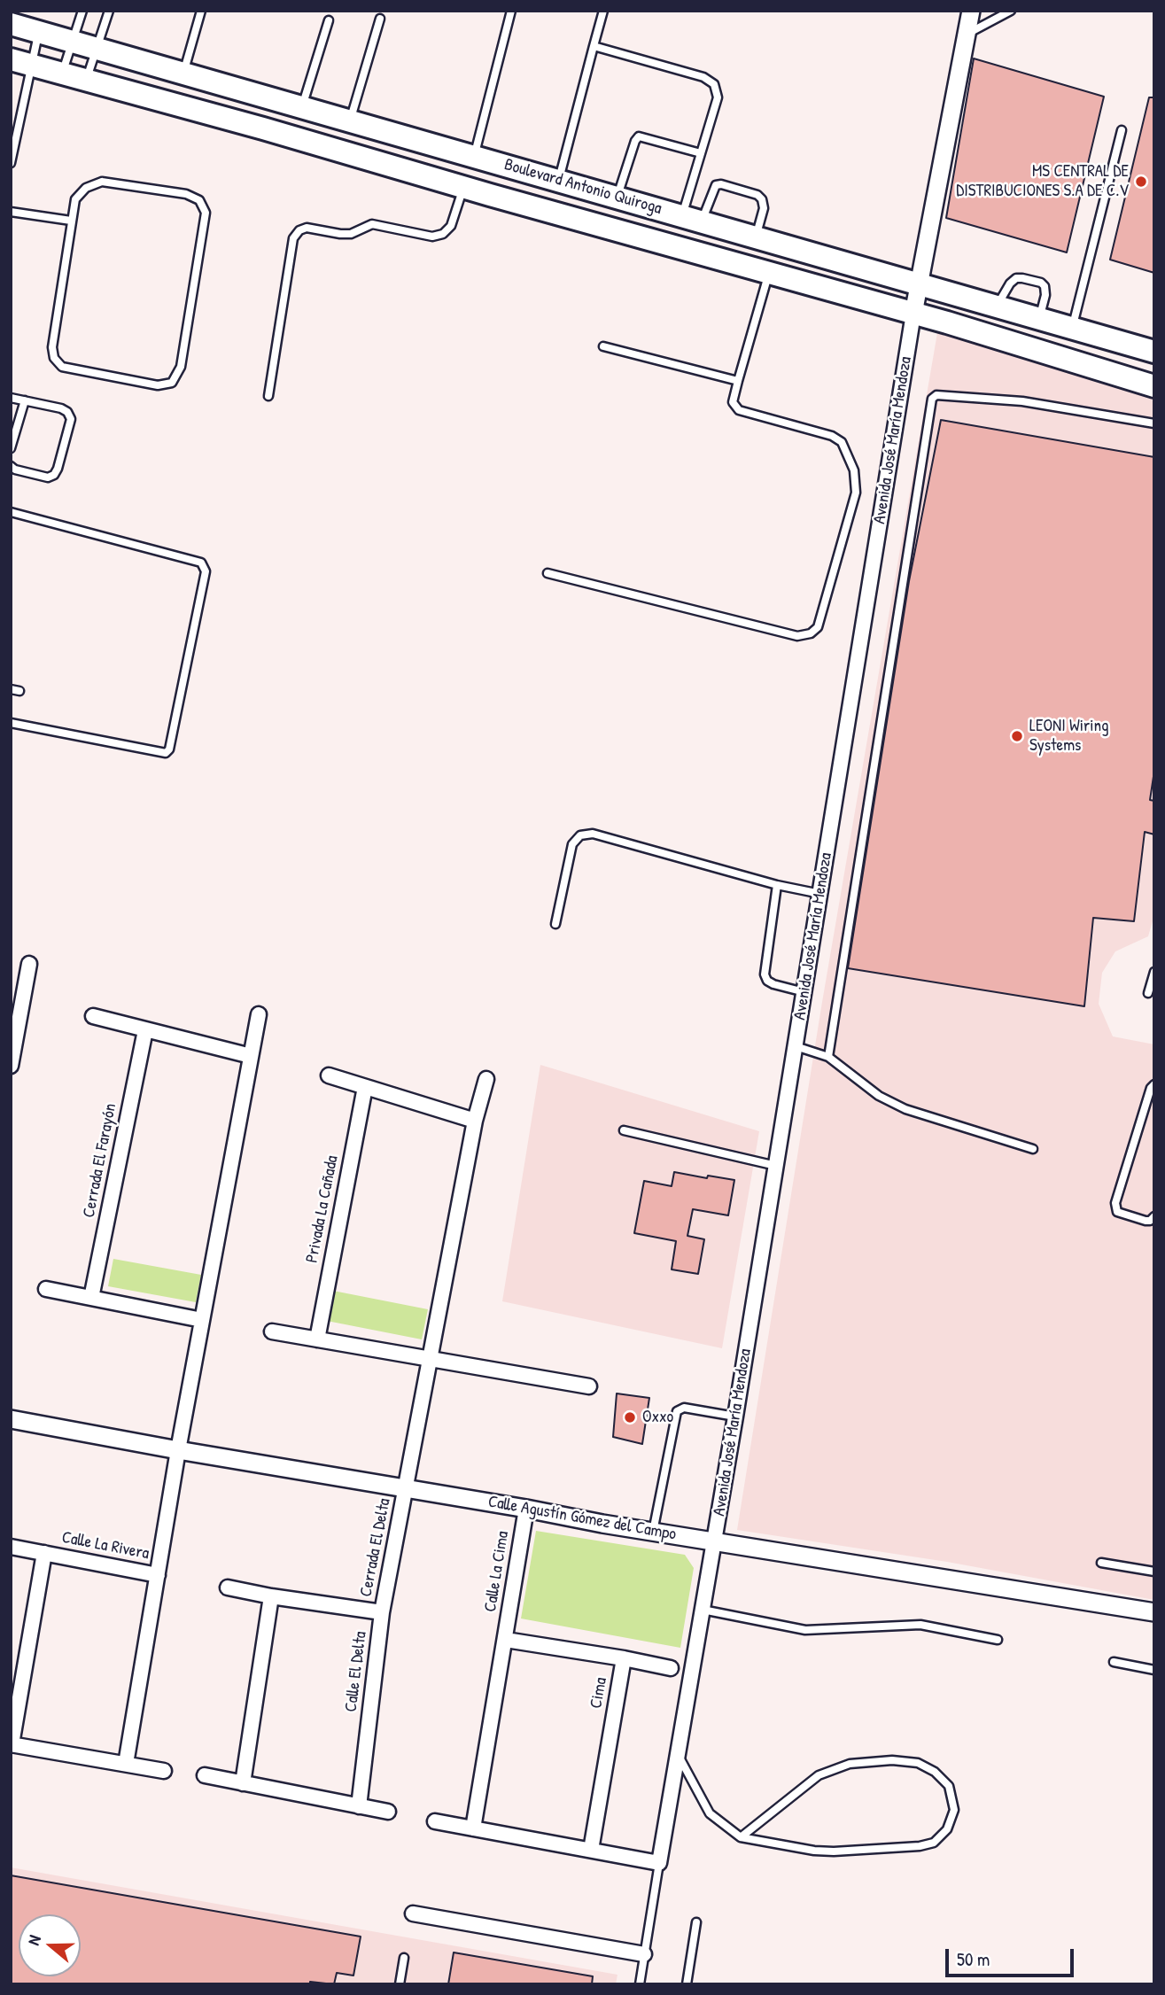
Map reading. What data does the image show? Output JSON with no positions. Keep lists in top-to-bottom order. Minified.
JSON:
{"streets":{"main road":["Boulevard Antonio Quiroga"],"street":["Avenida José María Mendoza","Cerrada El Farayón","Privada La Cañada","Calle Agustín Gómez del Campo","Calle La Rivera","Cerrada El Delta","Calle La Cima","Calle El Delta","Cima"]},"crossings":[["Boulevard Antonio Quiroga","Avenida José María Mendoza"],["Avenida José María Mendoza","Calle Agustín Gómez del Campo"],["Calle Agustín Gómez del Campo","Cerrada El Delta"],["Calle Agustín Gómez del Campo","Calle La Cima"],["Cerrada El Delta","Calle El Delta"],["Calle La Cima","Cima"]],"places":["MS CENTRAL DE DISTRIBUCIONES S.A DE C.V","LEONI Wiring Systems","Oxxo"],"scale_bar":"50 m","north":"left"}
